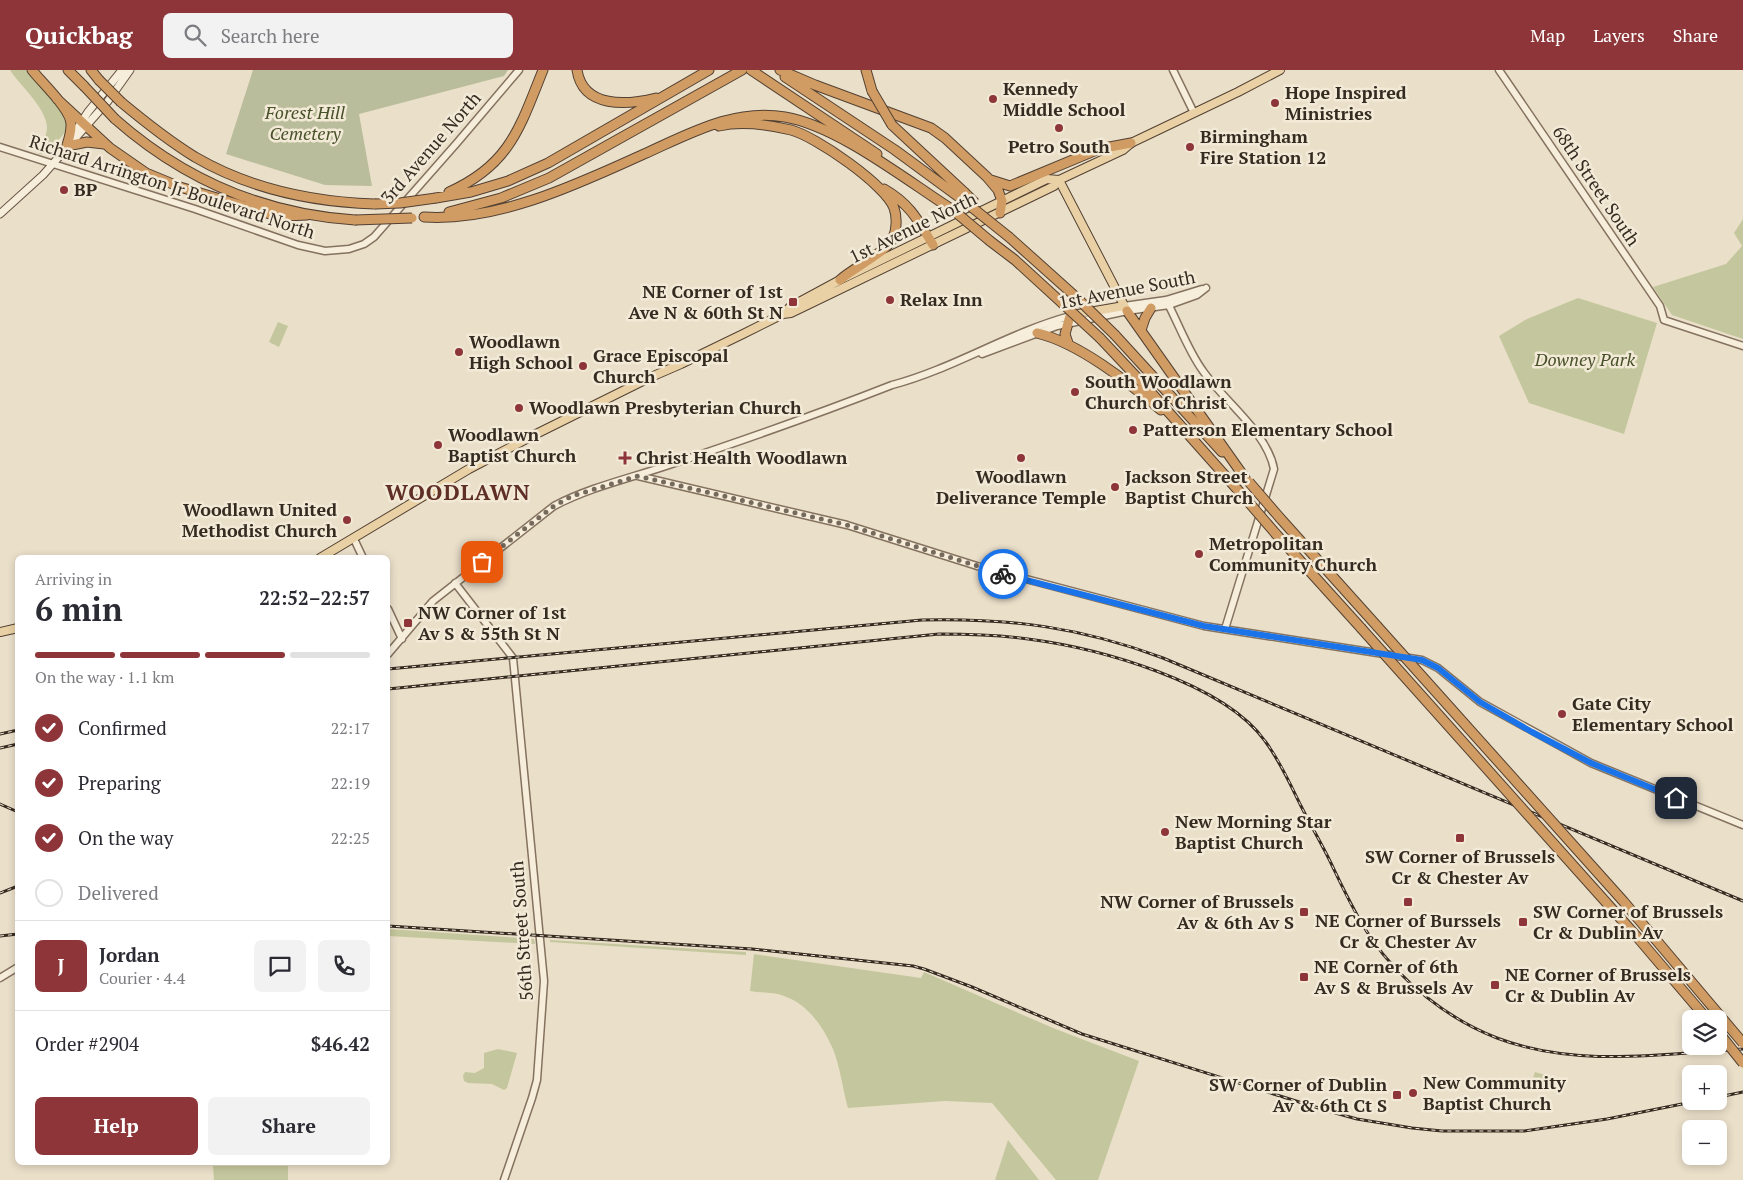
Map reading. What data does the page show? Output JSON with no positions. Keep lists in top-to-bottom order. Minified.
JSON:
{"streets":{"main road":["1st Avenue North","1st Avenue South"],"street":["3rd Avenue North","68th Street South","Richard Arrington Jr Boulevard North","56th Street South"]},"crossings":[["3rd Avenue North","Richard Arrington Jr Boulevard North"],["1st Avenue South","56th Street South"]],"districts":["WOODLAWN"],"parks":["Forest Hill Cemetery","Downey Park"],"places":{"other":["Kennedy Middle School","Hope Inspired Ministries","Petro South","Birmingham Fire Station 12","BP","Relax Inn","Woodlawn High School","Grace Episcopal Church","South Woodlawn Church of Christ","Woodlawn Presbyterian Church","Patterson Elementary School","Woodlawn Baptist Church","Woodlawn Deliverance Temple","Jackson Street Baptist Church","Woodlawn United Methodist Church","Metropolitan Community Church","Gate City Elementary School","New Morning Star Baptist Church","New Community Baptist Church"],"transit":["NE Corner of 1st Ave N & 60th St N","NW Corner of 1st Av S & 55th St N","SW Corner of Brussels Cr & Chester Av","NE Corner of Burssels Cr & Chester Av","NW Corner of Brussels Av & 6th Av S","SW Corner of Brussels Cr & Dublin Av","NE Corner of 6th Av S & Brussels Av","NE Corner of Brussels Cr & Dublin Av","SW Corner of Dublin Av & 6th Ct S"],"health":["Christ Health Woodlawn"]},"page":{"header":"Quickbag","search":"Search here","nav":["Map","Layers","Share"],"heading":["6 min","Arriving in","22:52–22:57"],"panel":["Jordan","Courier · 4.4","Order #2904","$46.42"],"bar":"On the way · 1.1 km","list":[["Confirmed","22:17"],["Preparing","22:19"],["On the way","22:25"],"Delivered"],"round":"J","map_buttons":["+","−"],"buttons":["Help","Share"]}}
